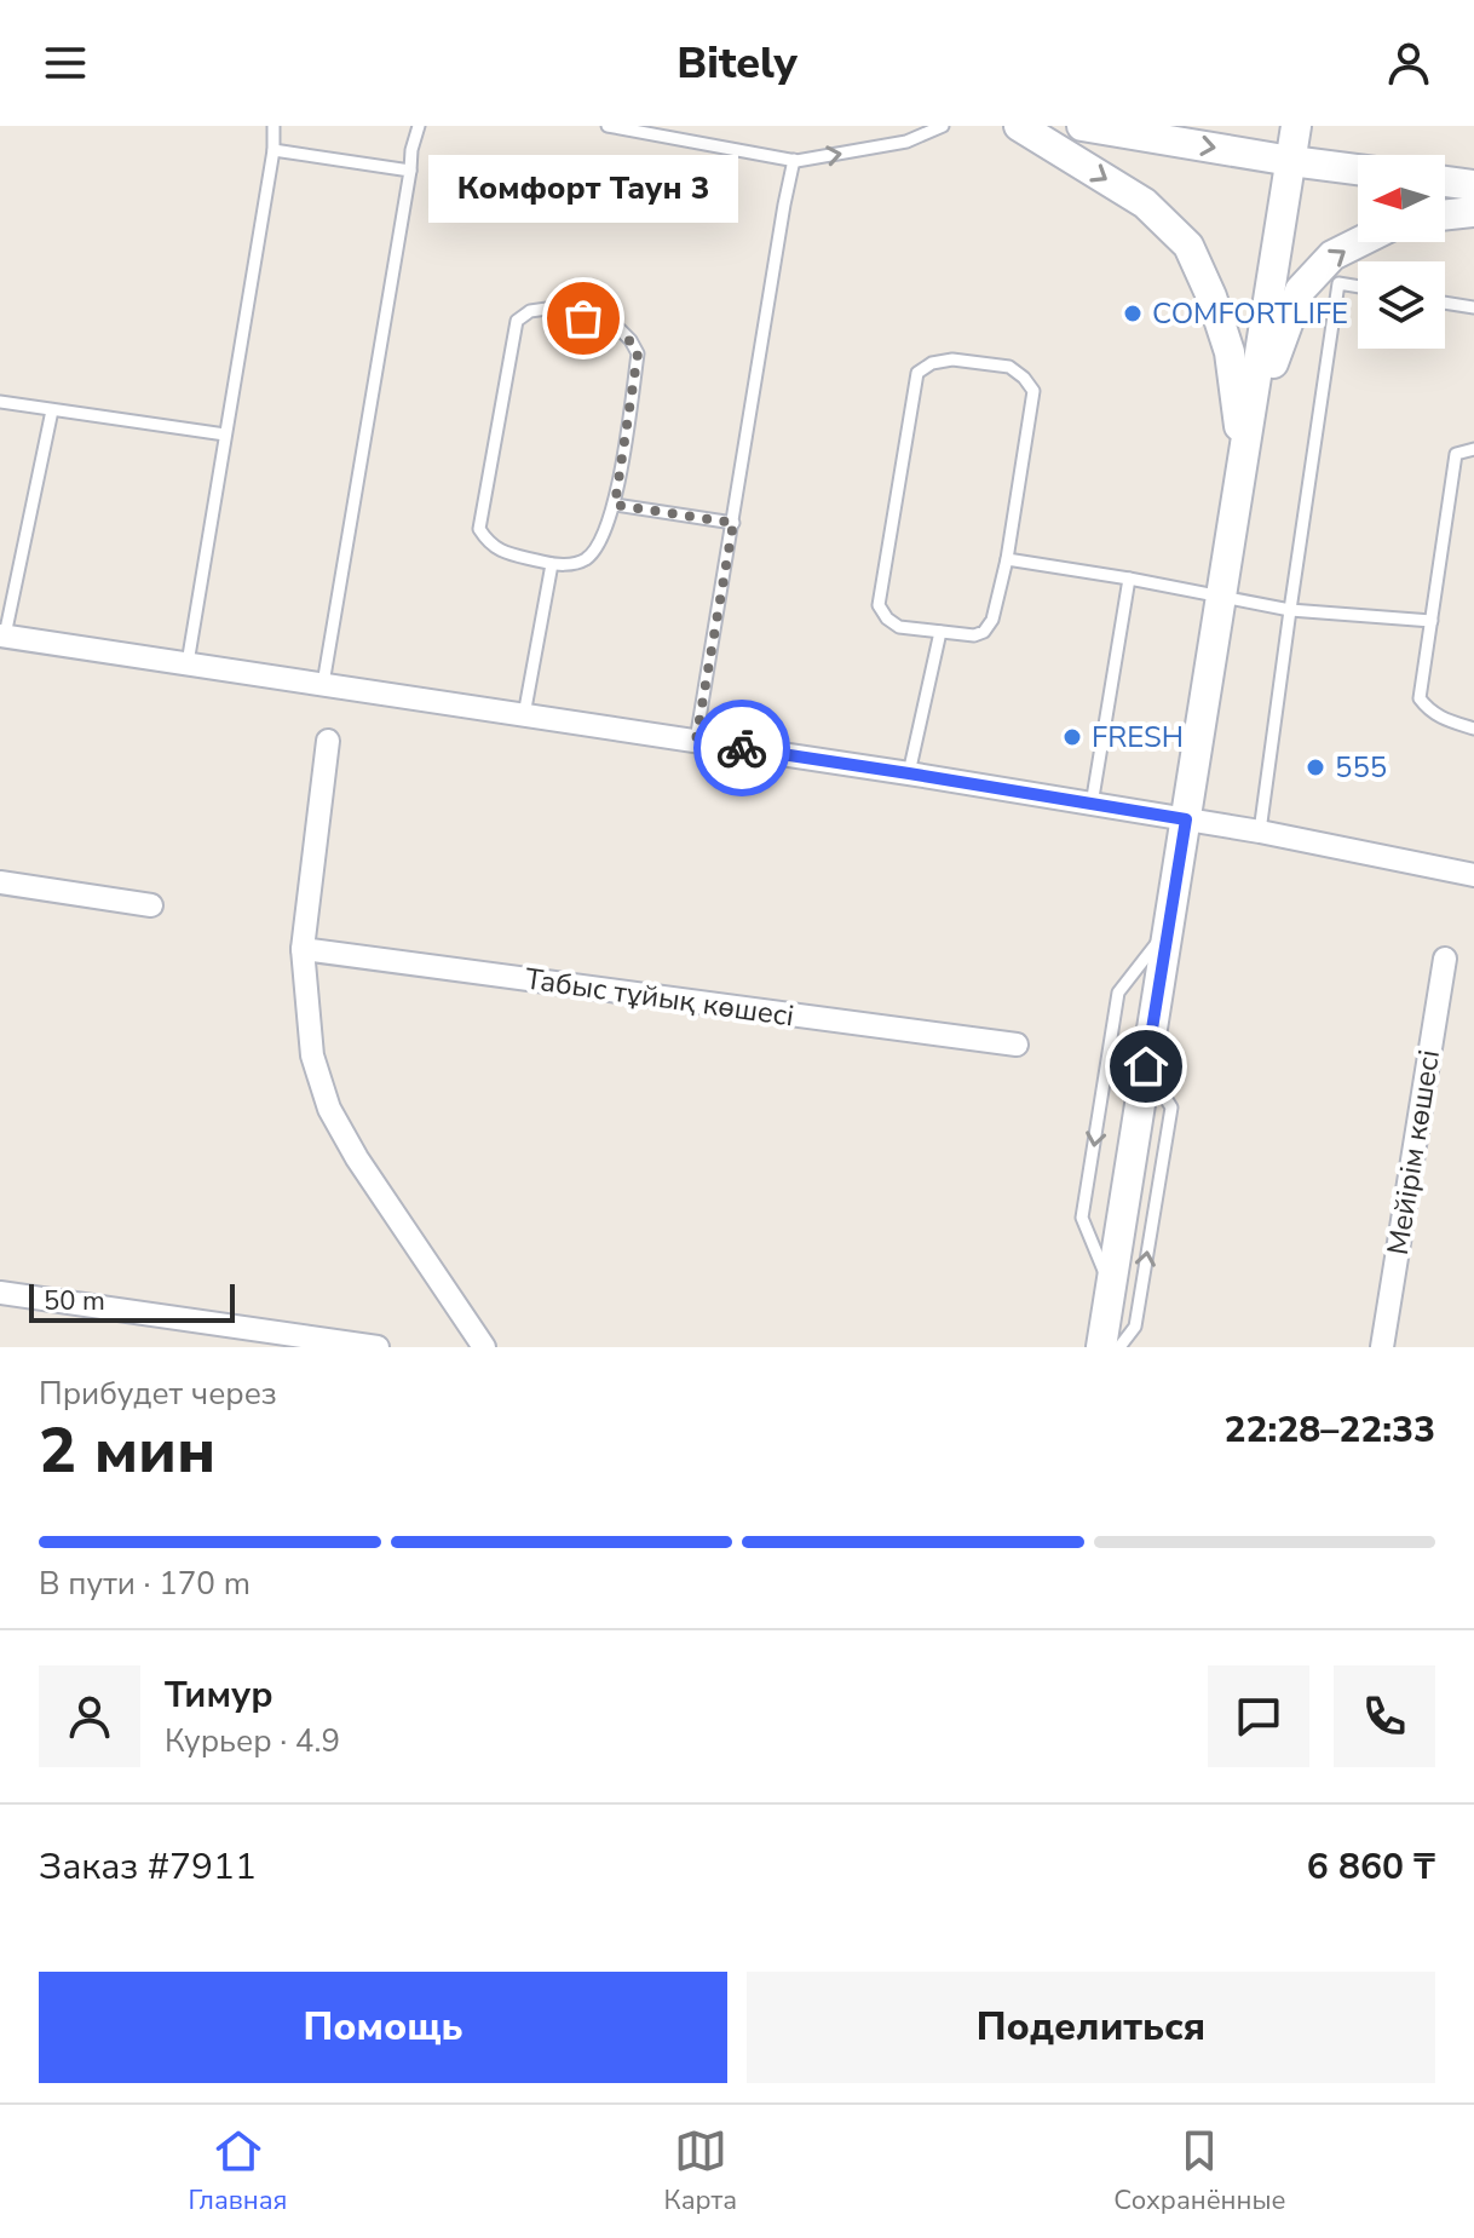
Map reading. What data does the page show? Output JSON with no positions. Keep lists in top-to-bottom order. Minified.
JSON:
{"streets":{"street":["Табыс тұйық көшесі","Мейірім көшесі"]},"places":["COMFORTLIFE","Комфорт Таун 3","FRESH","555"],"scale_bar":"50 m","north":"left","page":{"header":"Bitely","bubble":"Комфорт Таун 3","scale":"50 m","heading":["2 мин","Прибудет через","22:28–22:33"],"panel":["Тимур","Курьер · 4.9","Заказ #7911","6 860 ₸"],"bar":"В пути · 170 m","buttons":["Помощь","Поделиться"],"tabs":["Главная","Карта","Сохранённые"]}}
